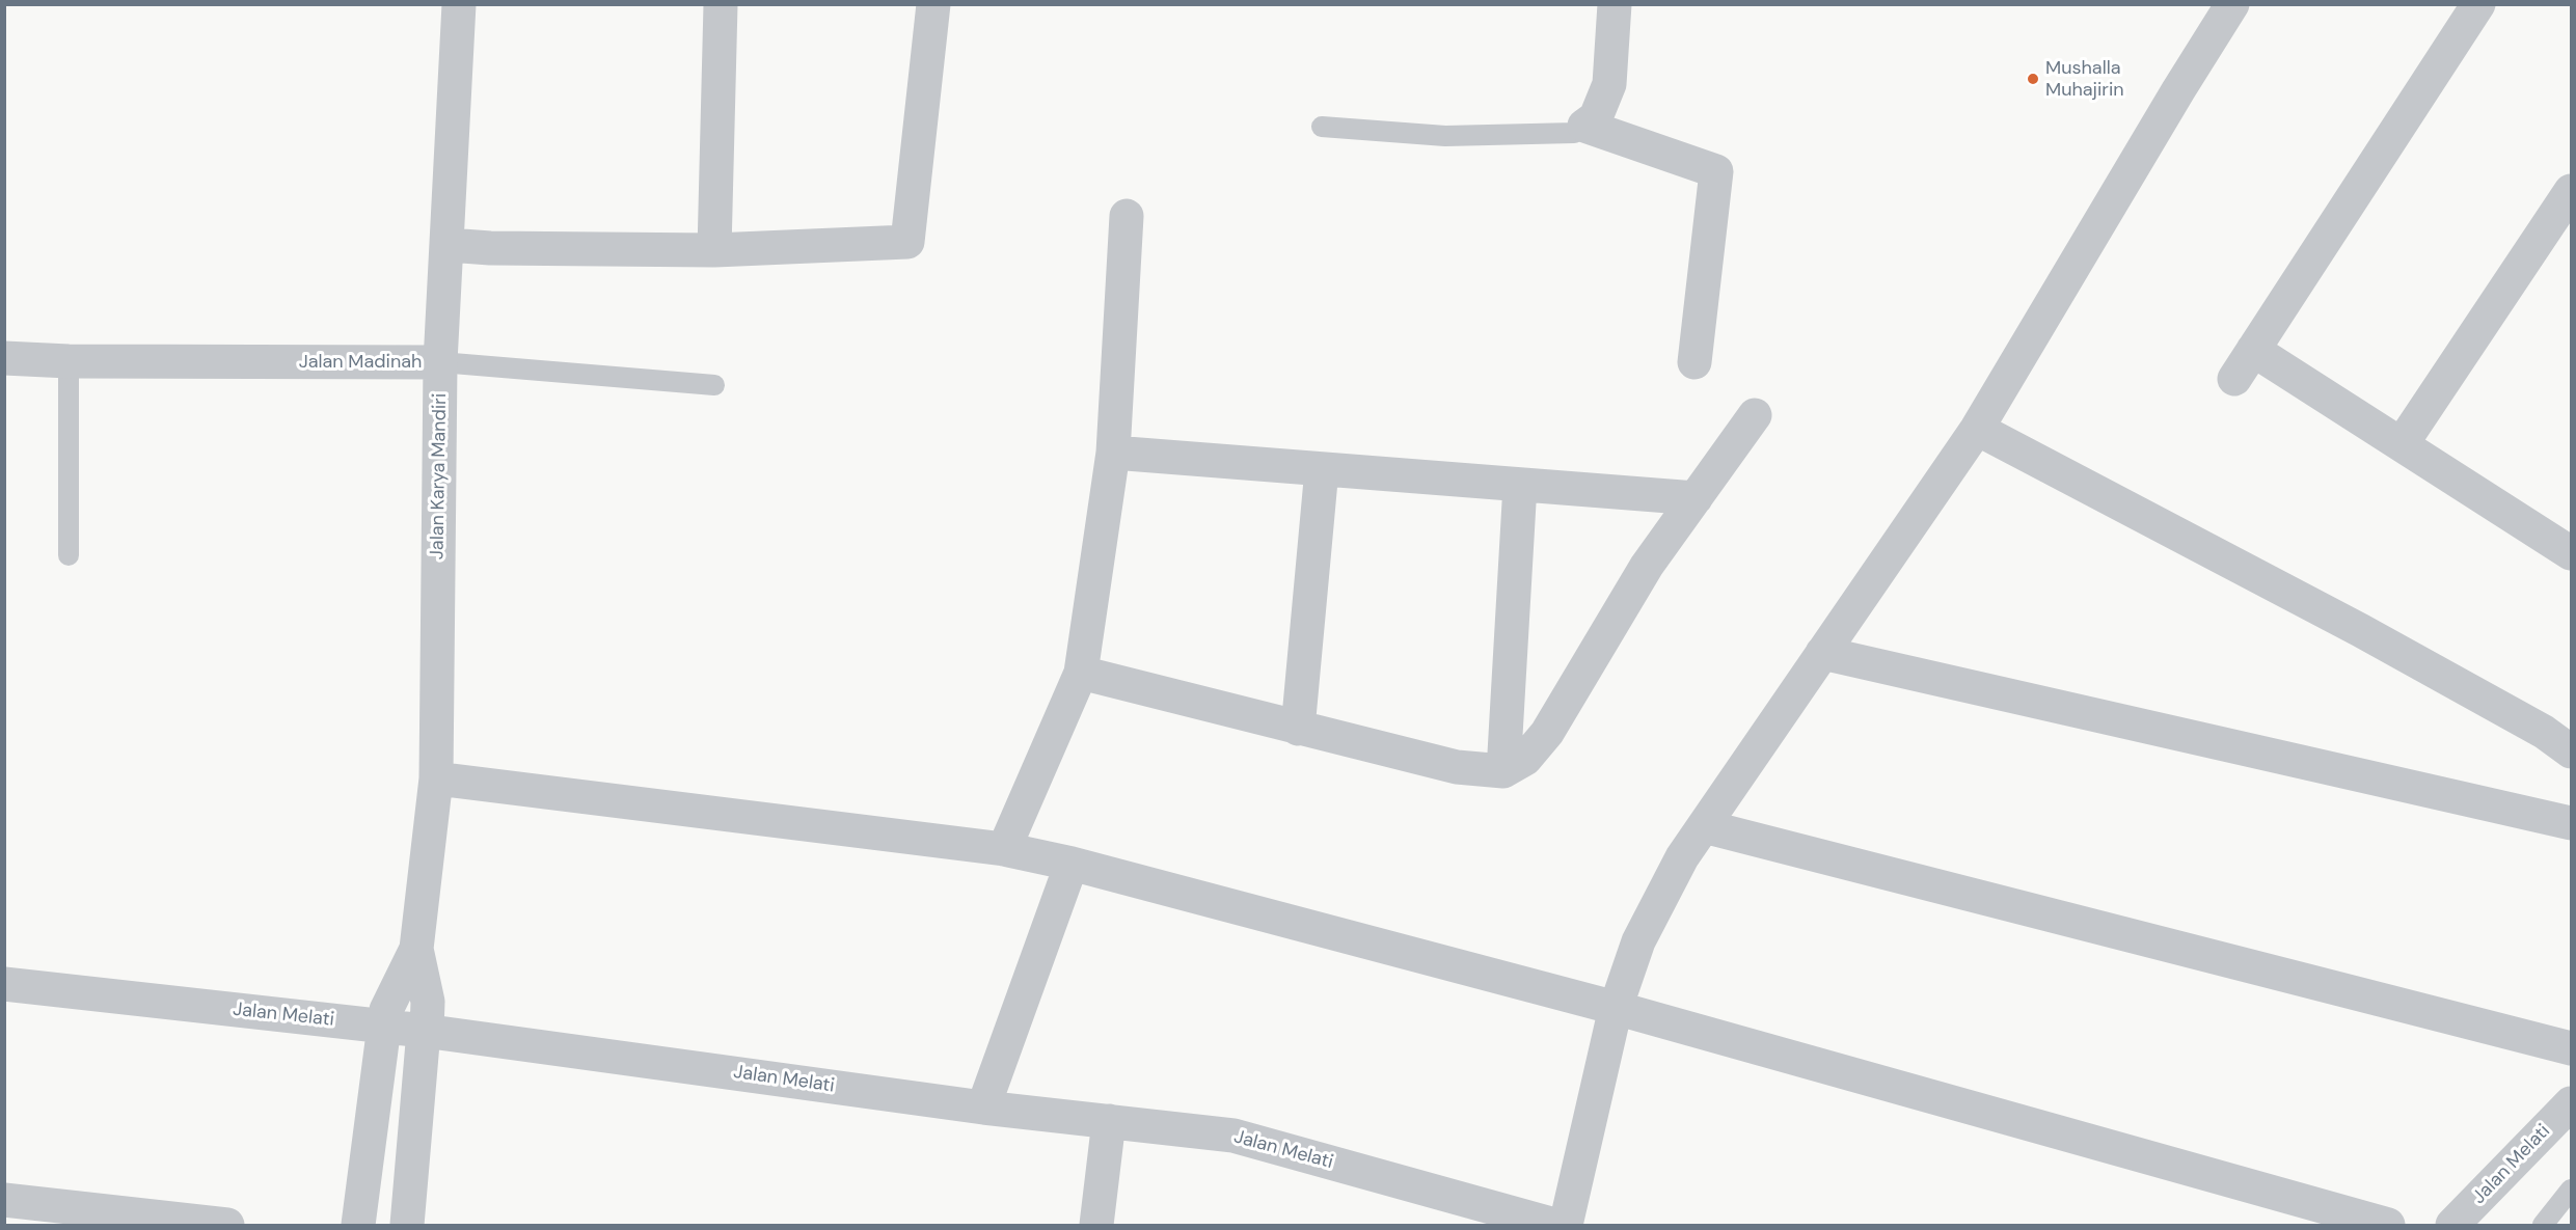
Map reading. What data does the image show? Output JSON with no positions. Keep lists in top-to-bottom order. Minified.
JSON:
{"streets":{"street":["Jalan Madinah","Jalan Karya Mandiri","Jalan Melati"]},"crossings":[["Jalan Madinah","Jalan Karya Mandiri"]],"places":["Mushalla Muhajirin"]}
